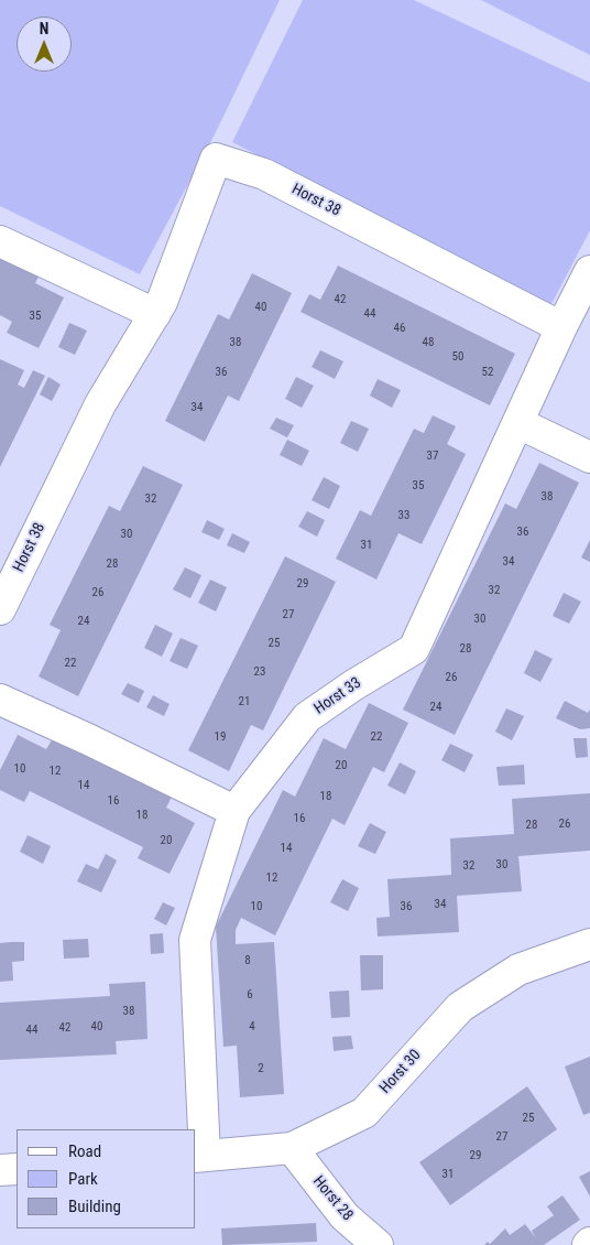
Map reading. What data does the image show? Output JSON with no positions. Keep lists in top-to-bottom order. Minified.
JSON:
{"streets":{"street":["Horst 38","Horst 33","Horst 30","Horst 28"]},"crossings":[["Horst 38","Horst 33"],["Horst 33","Horst 30"],["Horst 30","Horst 28"]],"house_numbers":["42","40","44","35","46","38","48","50","36","52","34","37","35","38","32","33","36","30","31","34","28","29","32","26","27","30","24","25","28","22","23","26","21","24","19","22","20","10","12","14","18","16","18","16","26","28","20","14","30","32","12","34","10","36","8","6","38","40","4","42","44","2","25","27","29","31"],"legend":["Road","Park","Building"],"north":"top"}
